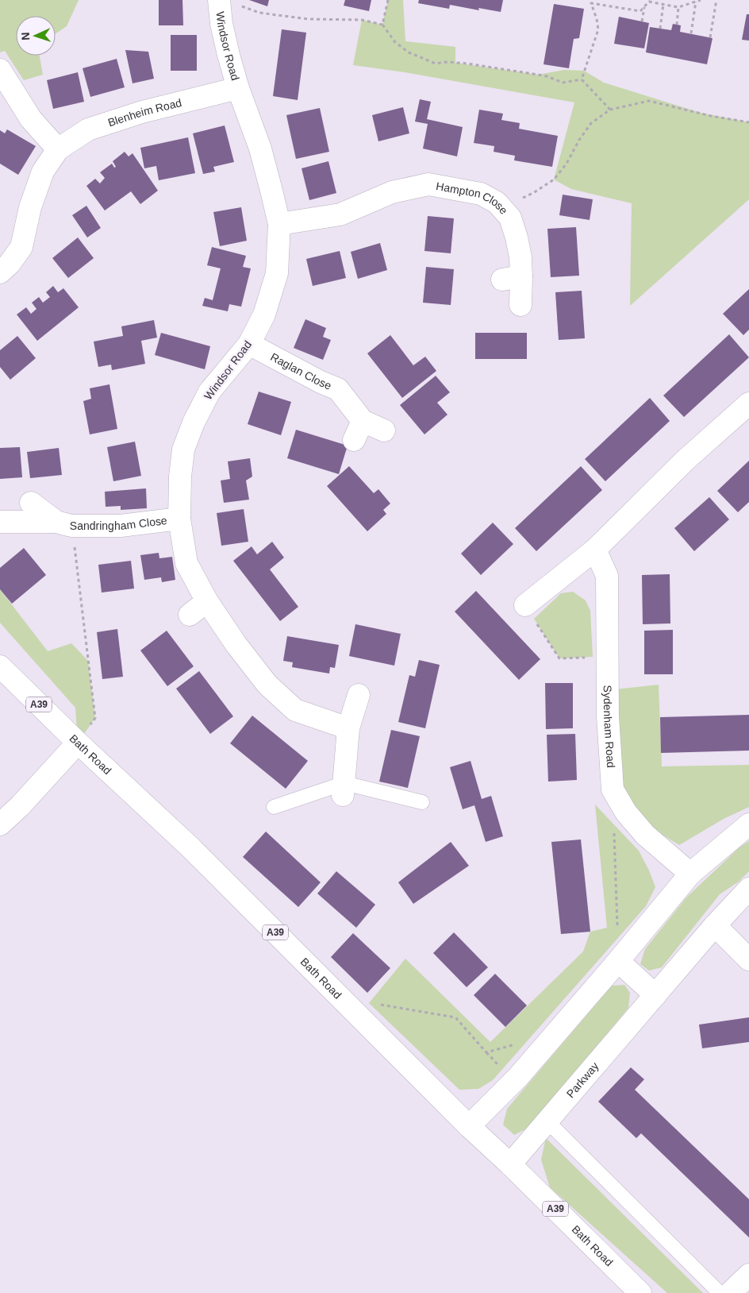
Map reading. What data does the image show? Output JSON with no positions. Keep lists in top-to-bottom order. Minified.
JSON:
{"streets":{"street":["Windsor Road","Blenheim Road","Hampton Close","Raglan Close","Sandringham Close","A39","Sydenham Road","Bath Road","Parkway"]},"crossings":[["Windsor Road","Blenheim Road"],["Windsor Road","Hampton Close"],["Windsor Road","Raglan Close"],["Windsor Road","Sandringham Close"],["Bath Road","Parkway"]],"north":"left"}
